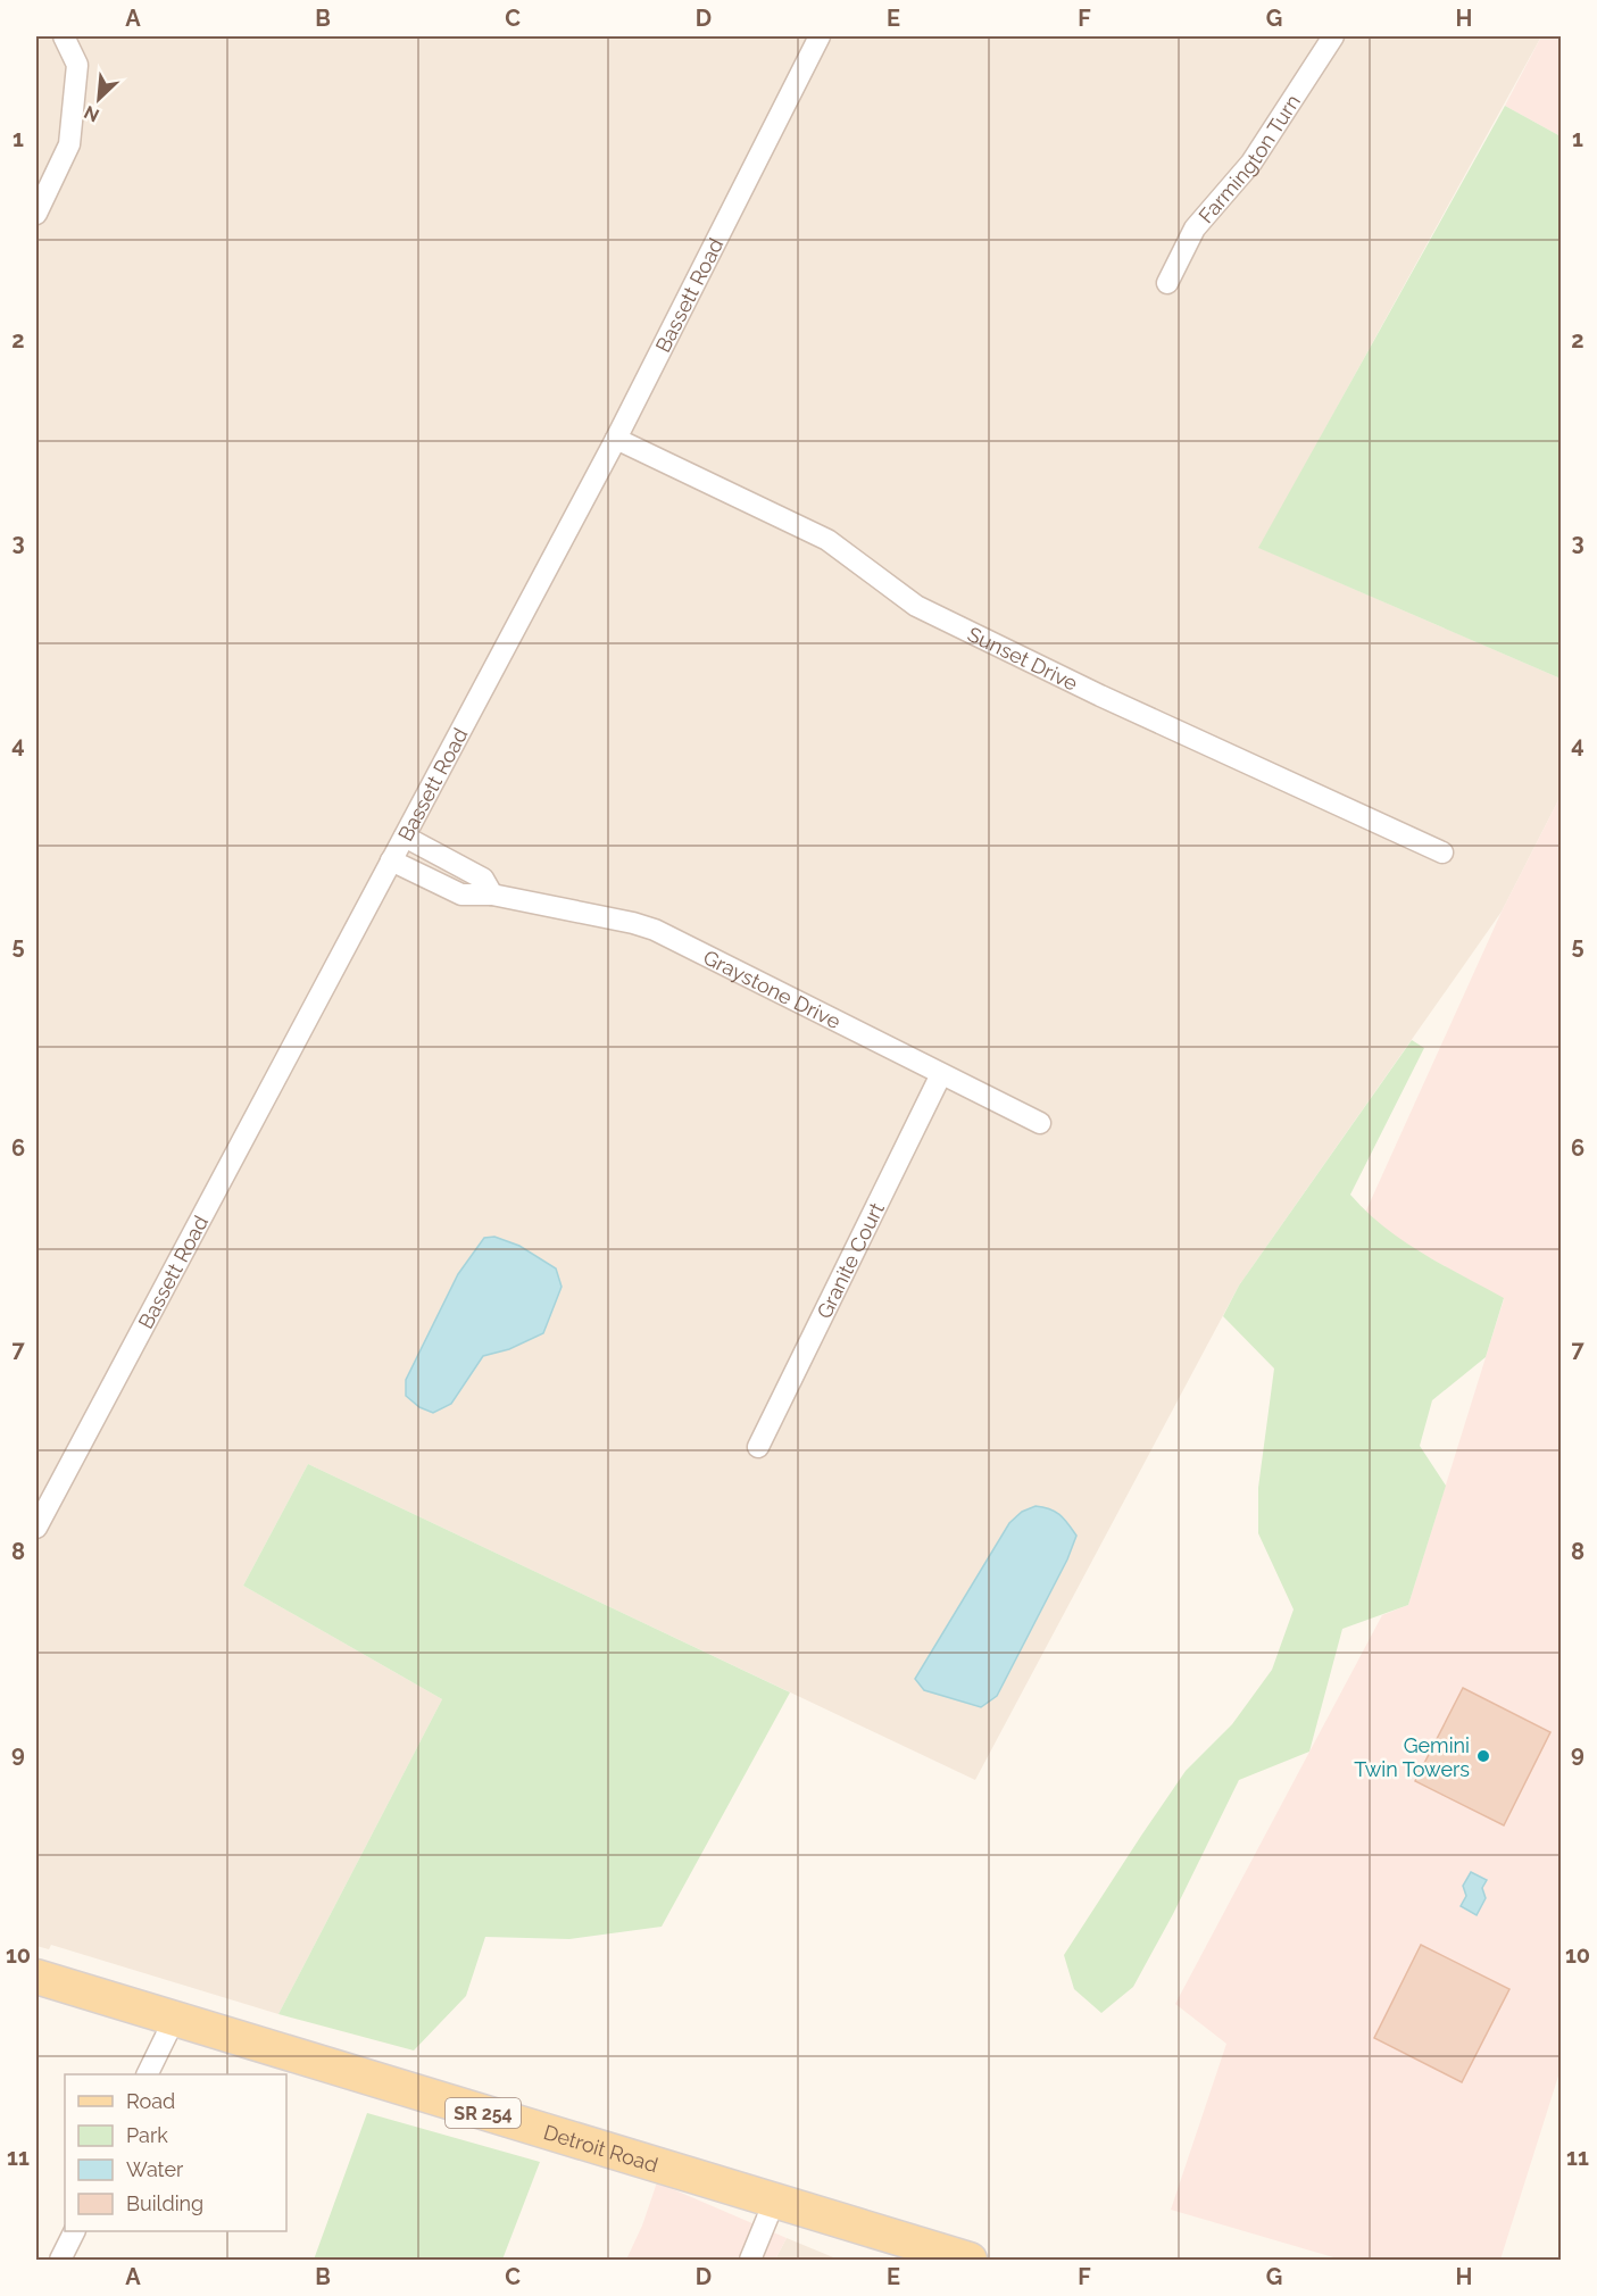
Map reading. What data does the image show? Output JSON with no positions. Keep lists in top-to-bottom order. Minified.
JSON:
{"streets":{"main road":["SR 254","Detroit Road"],"street":["Farmington Turn","Bassett Road","Sunset Drive","Graystone Drive","Granite Court"]},"crossings":[["Bassett Road","Sunset Drive"],["Bassett Road","Graystone Drive"],["Graystone Drive","Granite Court"]],"places":["Gemini Twin Towers"],"legend":["Road","Park","Water","Building"],"north":"bottom left","grid":{"columns":["A","B","C","D","E","F","G","H"],"rows":["1","2","3","4","5","6","7","8","9","10","11"]}}
